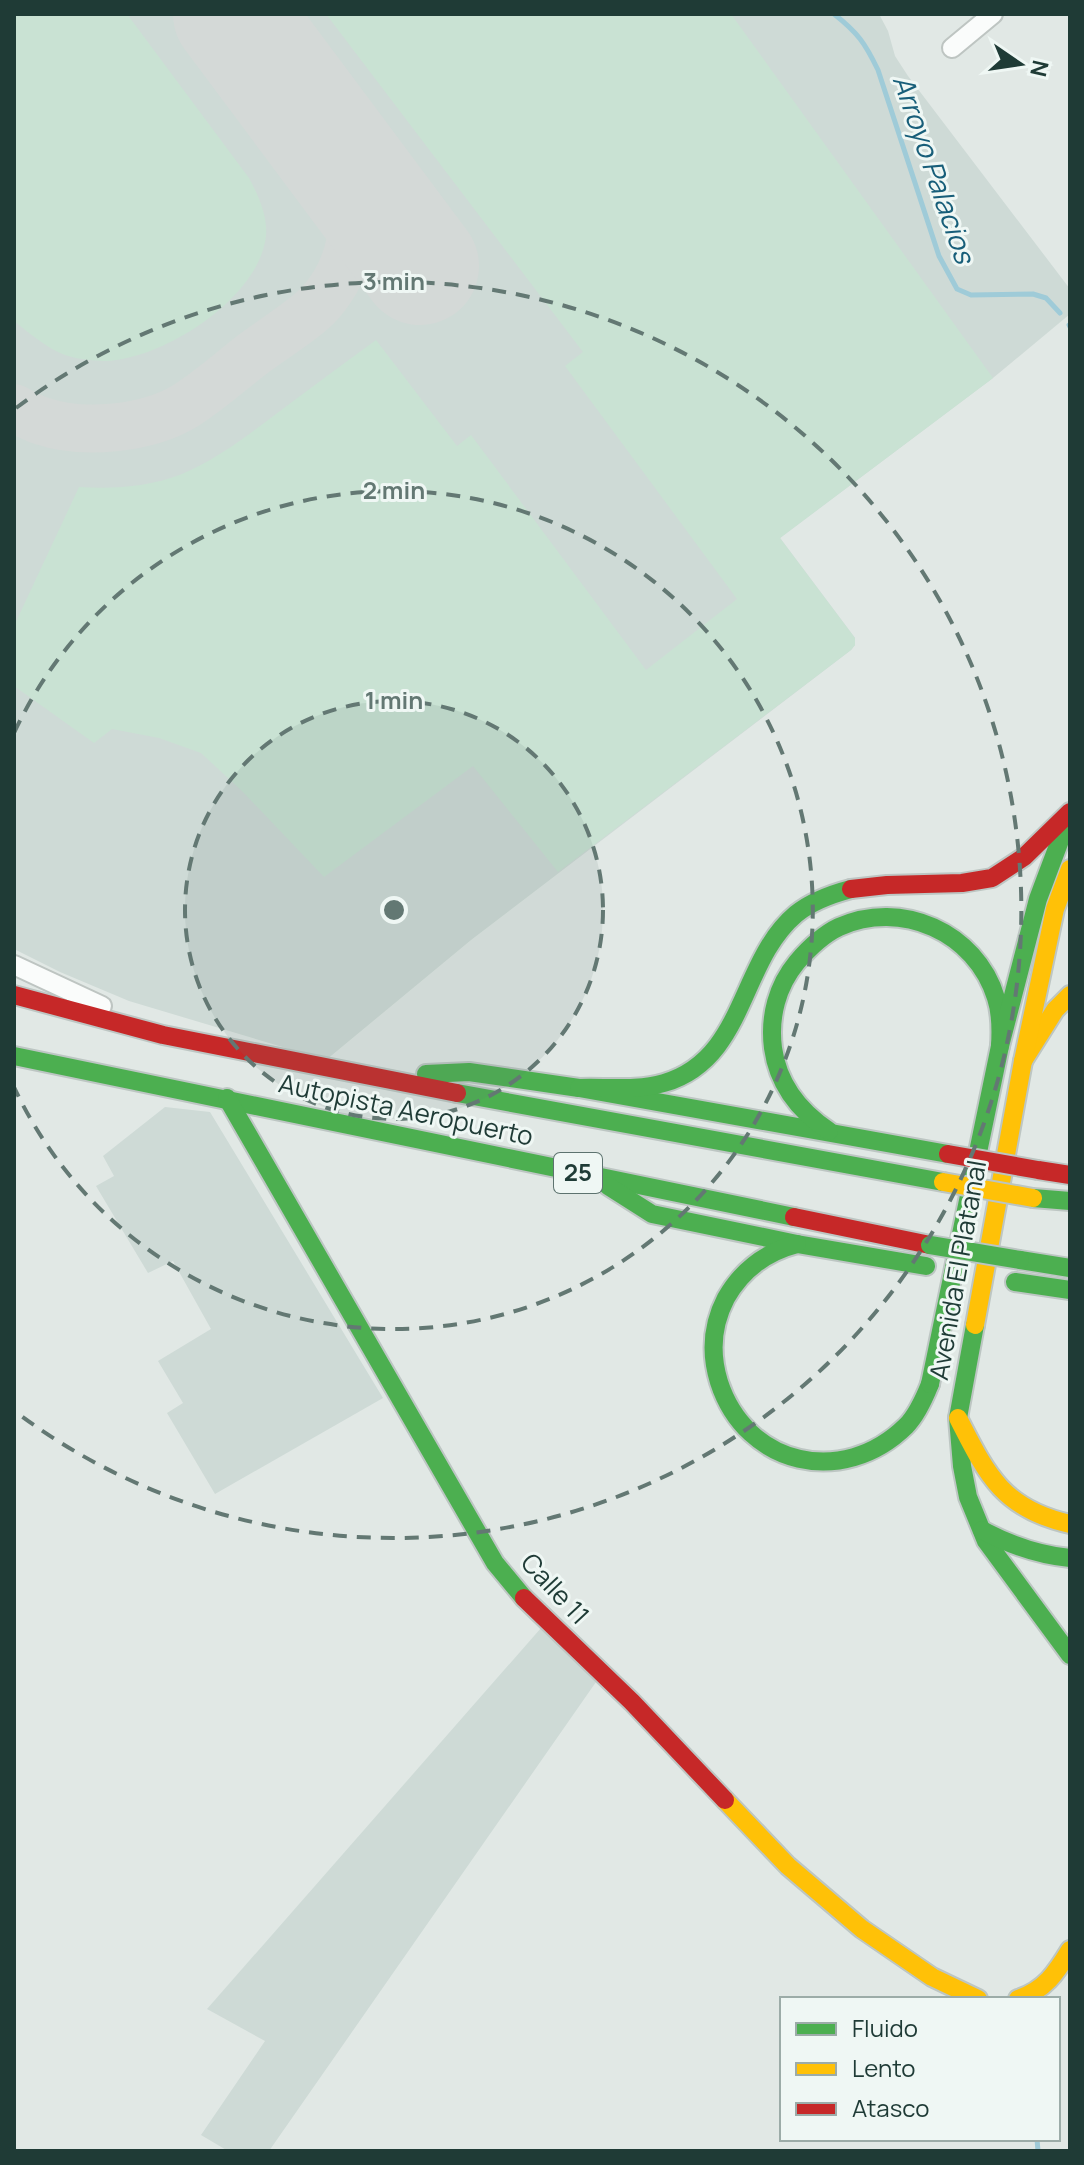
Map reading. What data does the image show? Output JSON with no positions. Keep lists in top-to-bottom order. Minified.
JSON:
{"streets":{"main road":["Autopista Aeropuerto","25","Avenida El Platanal","Calle 11"]},"crossings":[["Autopista Aeropuerto","Calle 11"]],"water":["Arroyo Palacios"],"legend":["Fluido","Lento","Atasco"],"north":"right","rings":["3 min","2 min","1 min"]}
